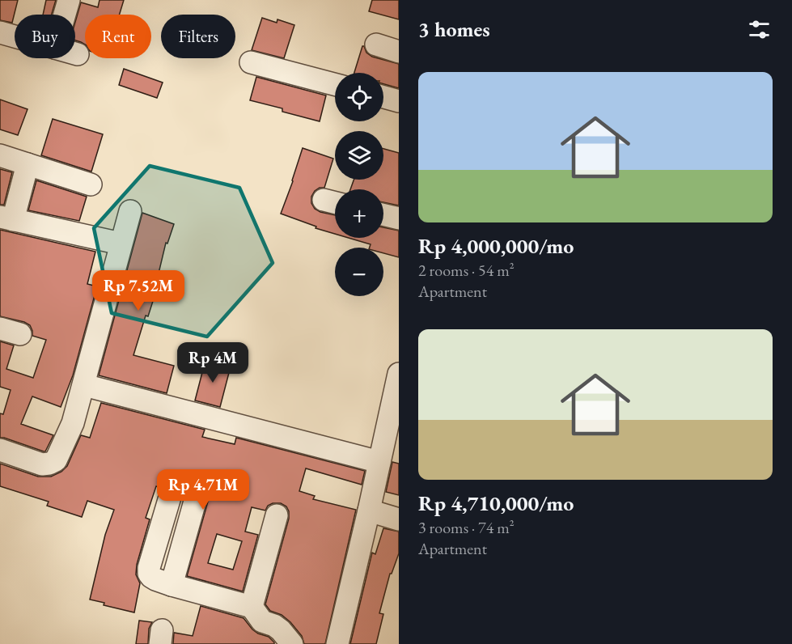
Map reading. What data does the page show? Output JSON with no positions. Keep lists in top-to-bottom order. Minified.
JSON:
{"page":{"heading":"3 homes","chip":["Buy","Rent","Filters"],"list":[{"name":"Rp 4,000,000/mo","note":"2 rooms · 54 m² · Apartment"},{"name":"Rp 4,710,000/mo","note":"3 rooms · 74 m² · Apartment"}],"map_buttons":["+","−"],"price":["Rp 7.52M","Rp 4M","Rp 4.71M"]}}
